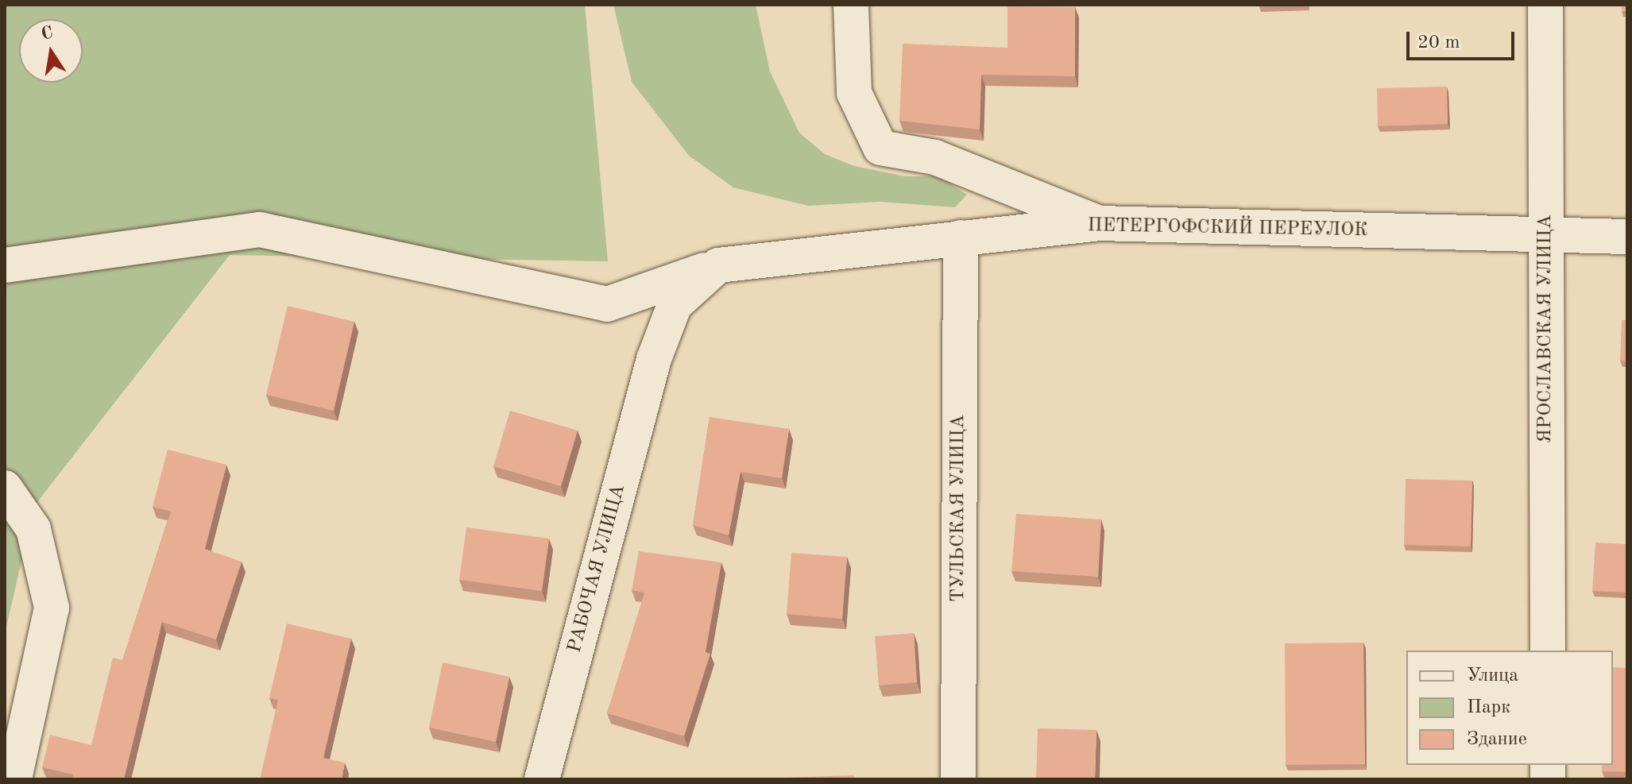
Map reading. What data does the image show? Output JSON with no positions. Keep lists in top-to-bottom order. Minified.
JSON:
{"streets":{"street":["ПЕТЕРГОФСКИЙ ПЕРЕУЛОК","ЯРОСЛАВСКАЯ УЛИЦА","ТУЛЬСКАЯ УЛИЦА","РАБОЧАЯ УЛИЦА"]},"crossings":[["ПЕТЕРГОФСКИЙ ПЕРЕУЛОК","ЯРОСЛАВСКАЯ УЛИЦА"],["ПЕТЕРГОФСКИЙ ПЕРЕУЛОК","ТУЛЬСКАЯ УЛИЦА"],["ПЕТЕРГОФСКИЙ ПЕРЕУЛОК","РАБОЧАЯ УЛИЦА"]],"legend":["Улица","Парк","Здание"],"scale_bar":"20 m","north":"top"}
